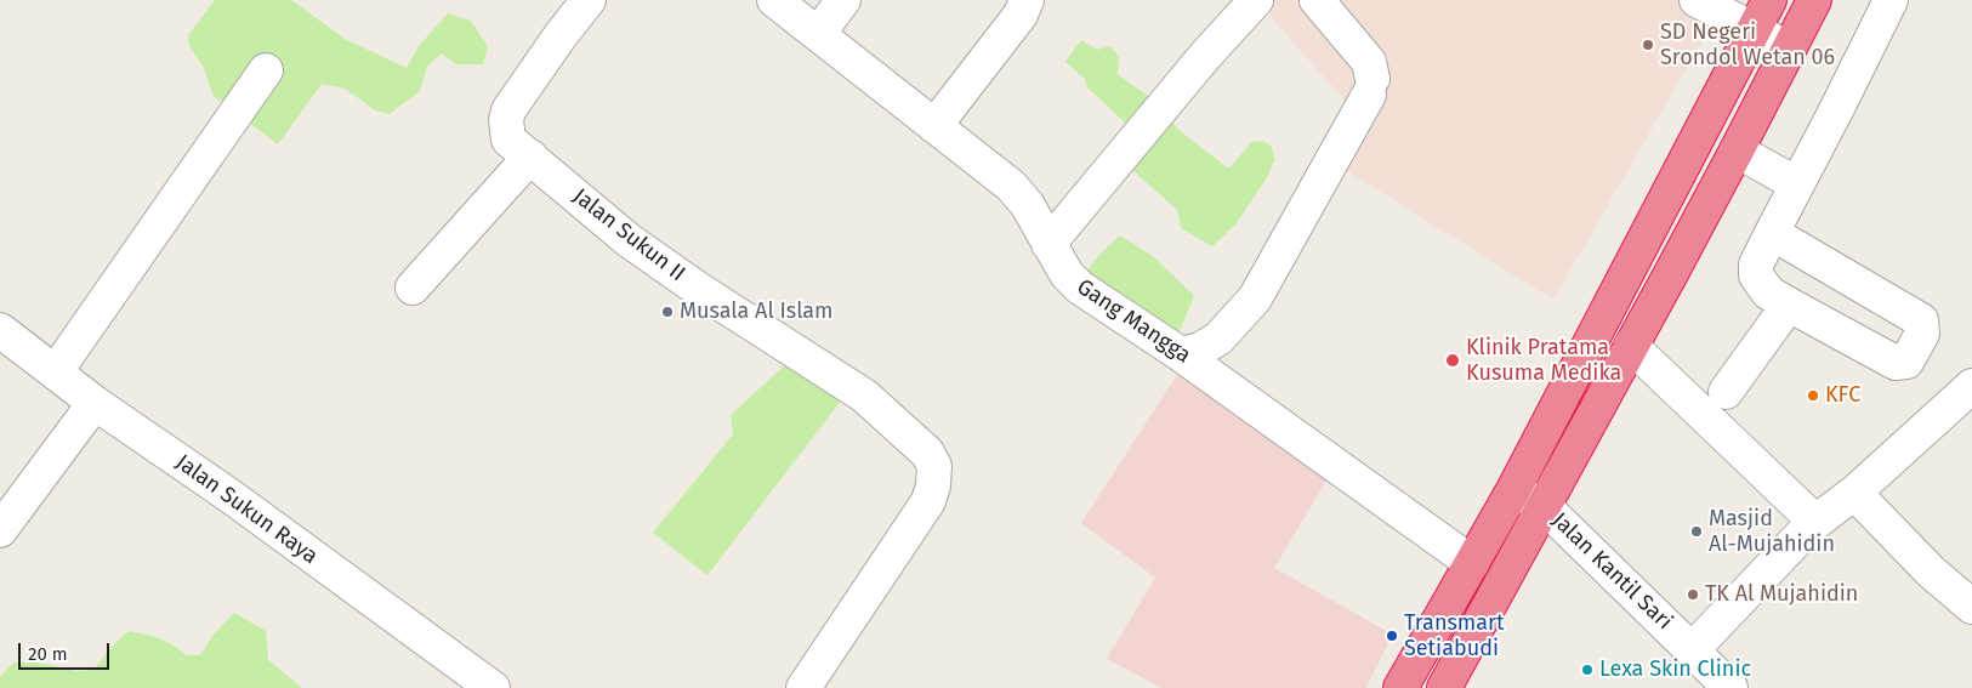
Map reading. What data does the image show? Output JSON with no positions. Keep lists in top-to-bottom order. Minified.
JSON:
{"streets":{"street":["Jalan Sukun II","Gang Mangga","Jalan Sukun Raya","Jalan Kantil Sari"]},"places":["SD Negeri Srondol Wetan 06","Musala Al Islam","Klinik Pratama Kusuma Medika","KFC","Masjid Al-Mujahidin","TK Al Mujahidin","Transmart Setiabudi","Lexa Skin Clinic"],"scale_bar":"20 m"}
